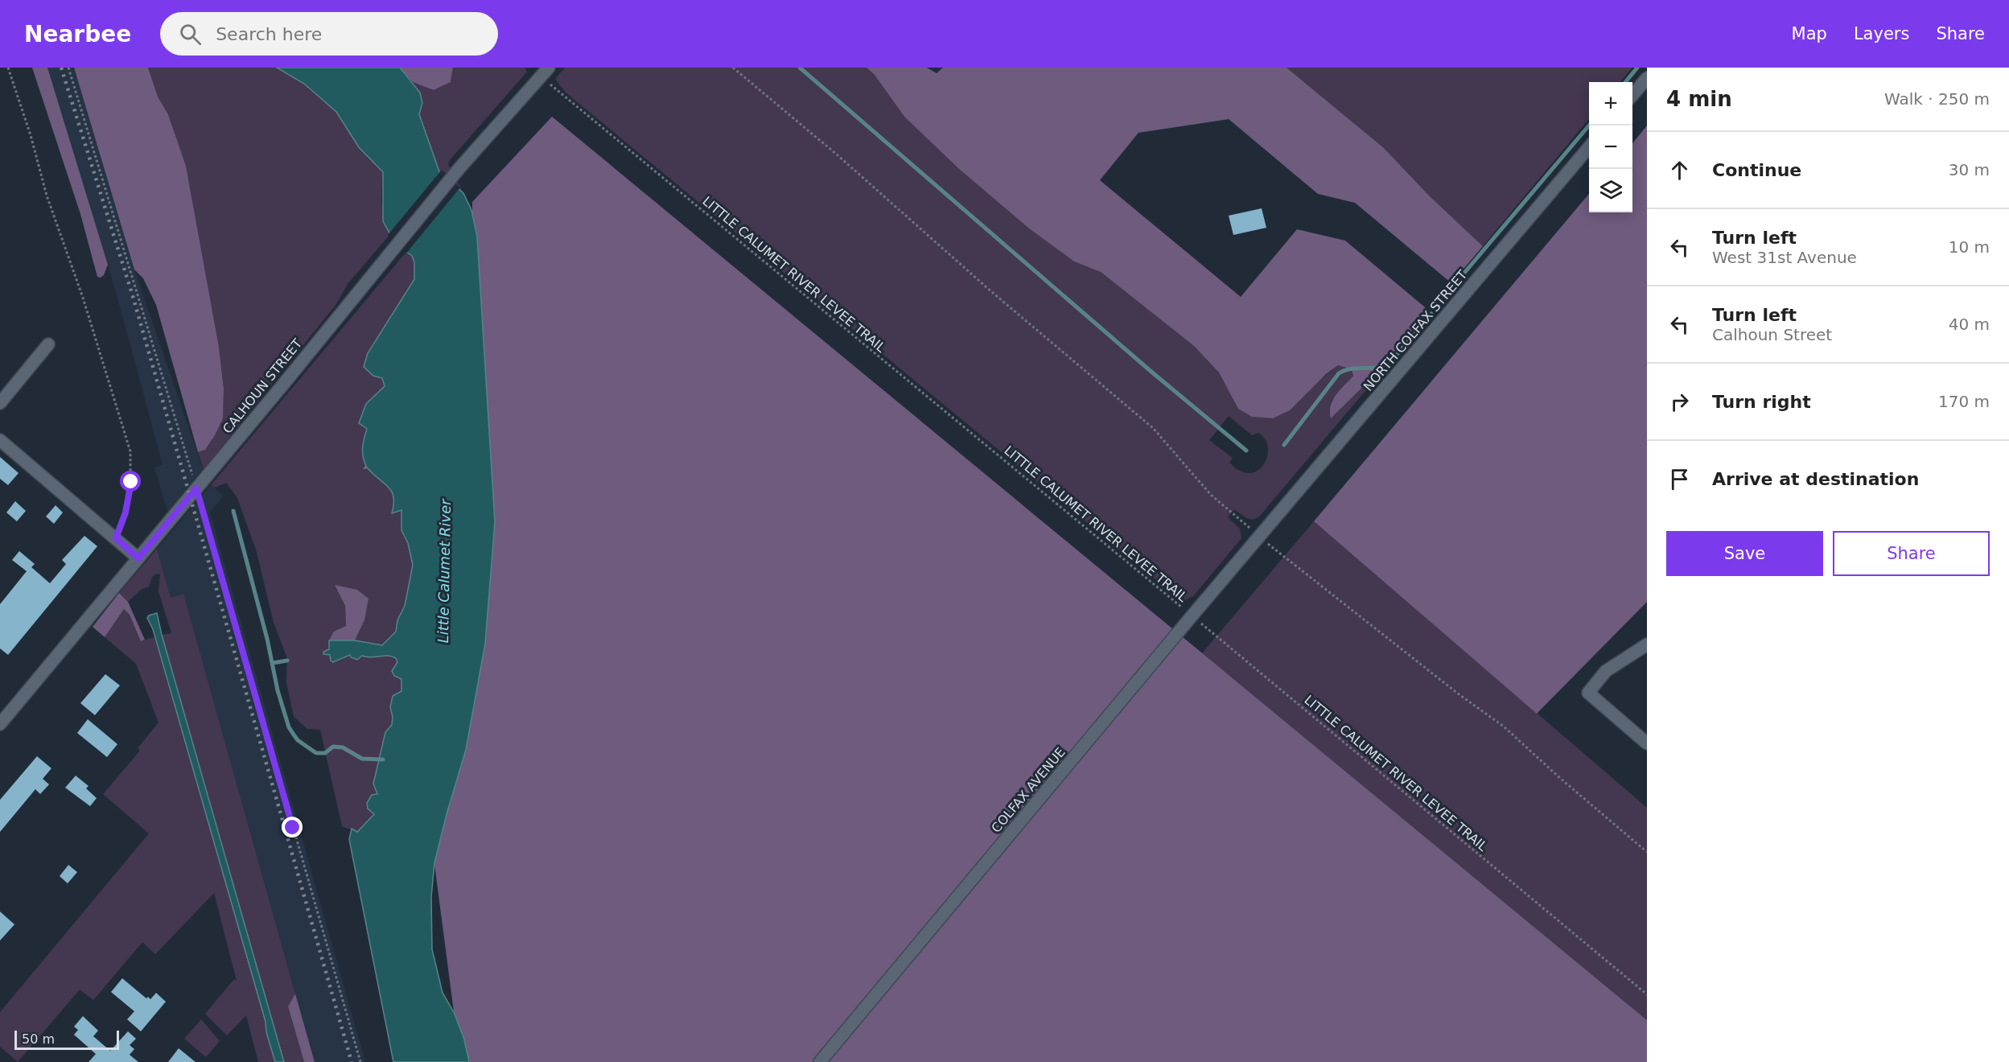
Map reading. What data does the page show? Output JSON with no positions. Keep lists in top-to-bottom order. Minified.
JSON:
{"streets":{"street":["NORTH COLFAX STREET","CALHOUN STREET","COLFAX AVENUE"],"path":["LITTLE CALUMET RIVER LEVEE TRAIL"]},"crossings":[["LITTLE CALUMET RIVER LEVEE TRAIL","CALHOUN STREET"],["LITTLE CALUMET RIVER LEVEE TRAIL","COLFAX AVENUE"],["NORTH COLFAX STREET","COLFAX AVENUE"]],"water":["Little Calumet River"],"scale_bar":"50 m","page":{"header":"Nearbee","search":"Search here","nav":["Map","Layers","Share"],"heading":["4 min","Walk · 250 m"],"map_buttons":["+","−"],"list":[["Continue","30 m"],["Turn left","West 31st Avenue","10 m"],["Turn left","Calhoun Street","40 m"],["Turn right","170 m"],"Arrive at destination"],"buttons":["Save","Share"],"scale":"50 m"}}
